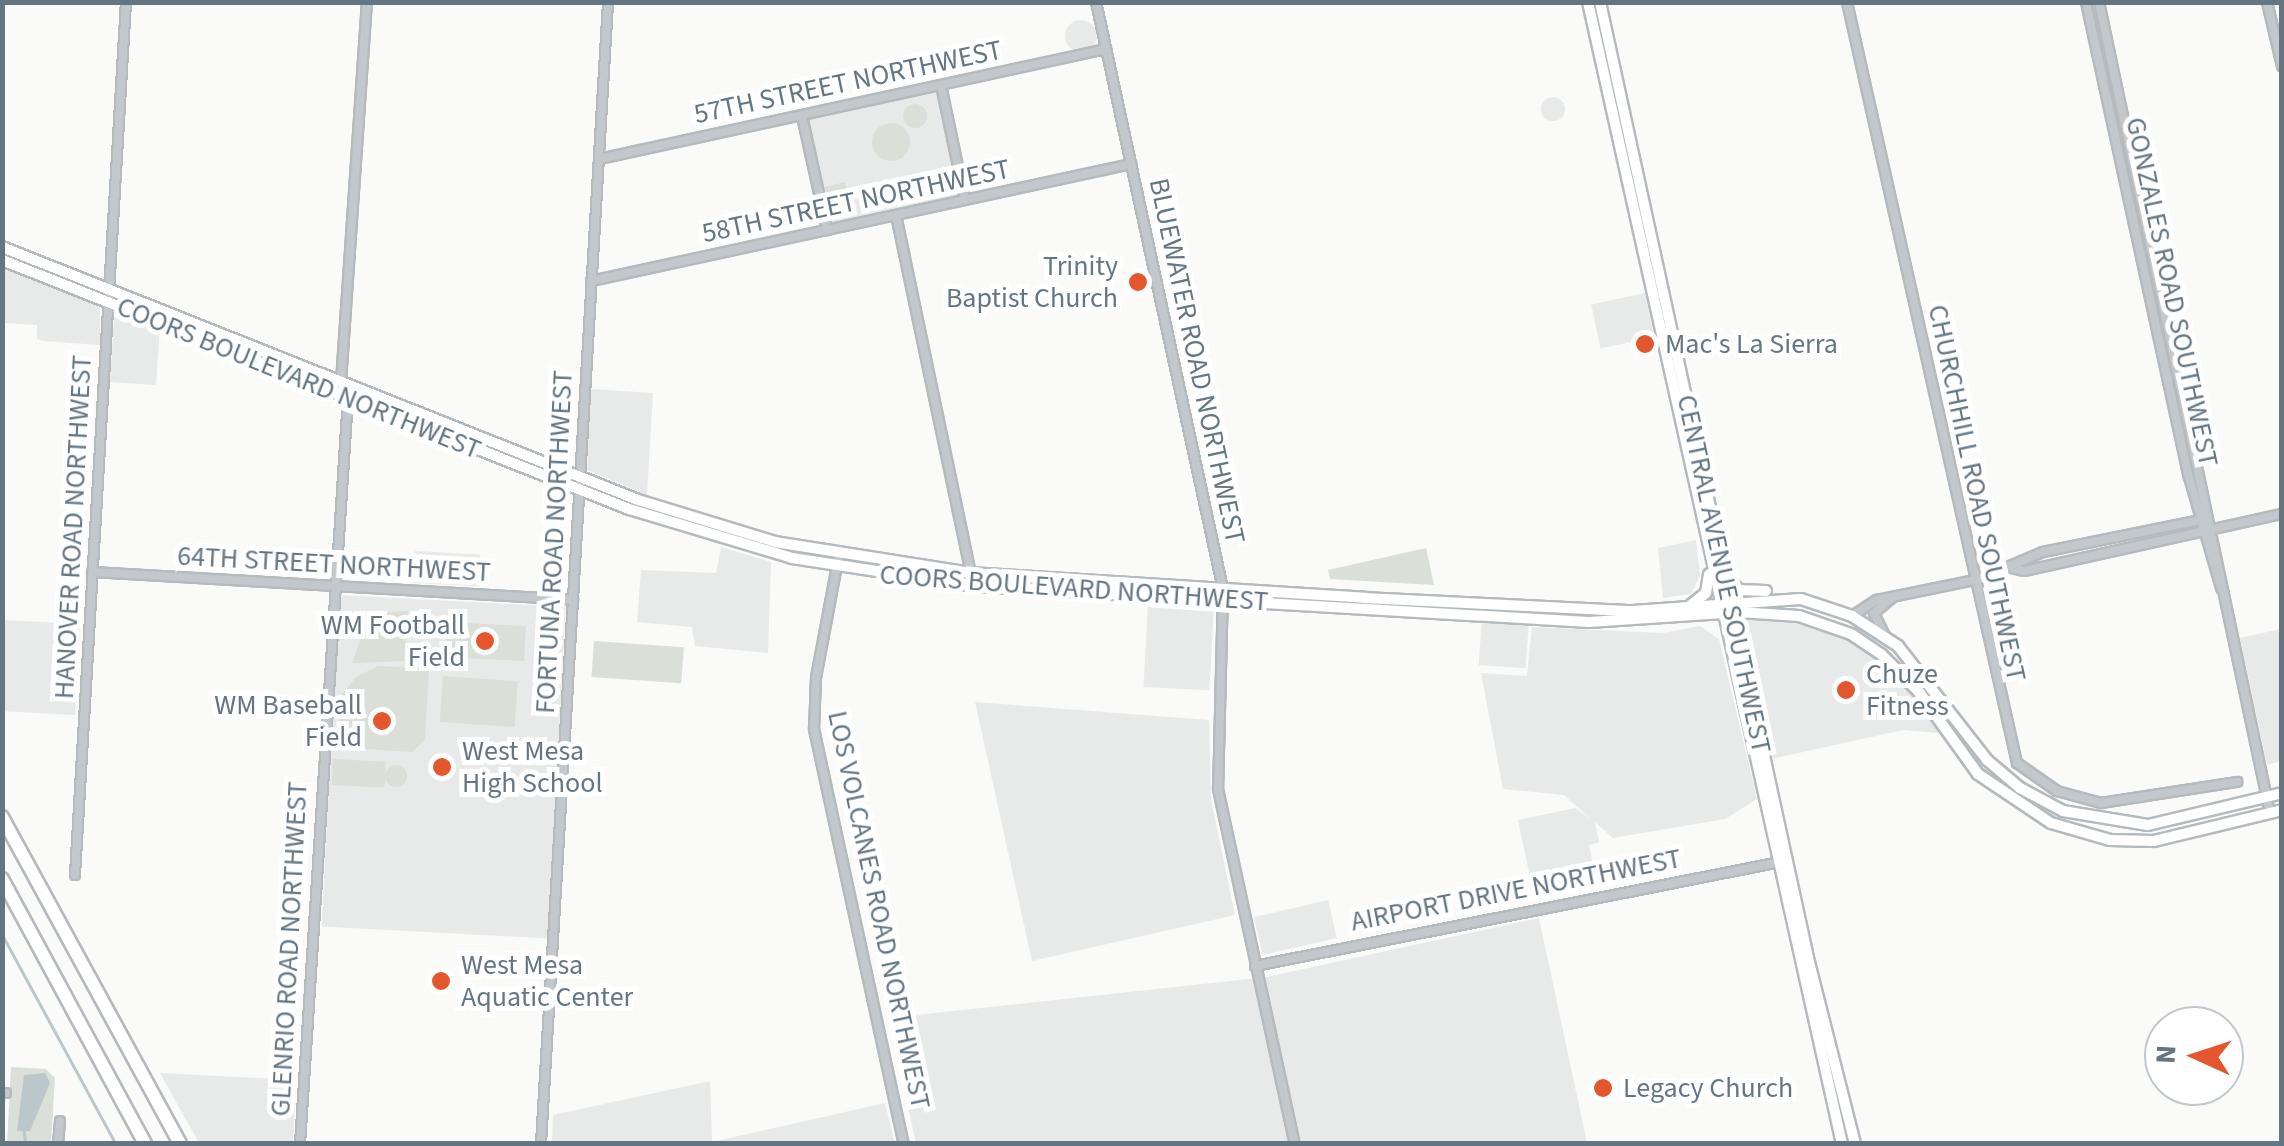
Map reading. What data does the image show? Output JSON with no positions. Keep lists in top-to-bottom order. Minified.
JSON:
{"streets":{"main road":["COORS BOULEVARD NORTHWEST","CENTRAL AVENUE SOUTHWEST"],"street":["57TH STREET NORTHWEST","58TH STREET NORTHWEST","GONZALES ROAD SOUTHWEST","BLUEWATER ROAD NORTHWEST","CHURCHHILL ROAD SOUTHWEST","HANOVER ROAD NORTHWEST","FORTUNA ROAD NORTHWEST","64TH STREET NORTHWEST","AIRPORT DRIVE NORTHWEST","LOS VOLCANES ROAD NORTHWEST","GLENRIO ROAD NORTHWEST"]},"crossings":[["57TH STREET NORTHWEST","BLUEWATER ROAD NORTHWEST"],["57TH STREET NORTHWEST","FORTUNA ROAD NORTHWEST"],["58TH STREET NORTHWEST","BLUEWATER ROAD NORTHWEST"],["58TH STREET NORTHWEST","FORTUNA ROAD NORTHWEST"],["BLUEWATER ROAD NORTHWEST","COORS BOULEVARD NORTHWEST"],["BLUEWATER ROAD NORTHWEST","AIRPORT DRIVE NORTHWEST"],["COORS BOULEVARD NORTHWEST","HANOVER ROAD NORTHWEST"],["COORS BOULEVARD NORTHWEST","FORTUNA ROAD NORTHWEST"],["COORS BOULEVARD NORTHWEST","LOS VOLCANES ROAD NORTHWEST"],["COORS BOULEVARD NORTHWEST","GLENRIO ROAD NORTHWEST"],["HANOVER ROAD NORTHWEST","64TH STREET NORTHWEST"],["FORTUNA ROAD NORTHWEST","64TH STREET NORTHWEST"],["64TH STREET NORTHWEST","GLENRIO ROAD NORTHWEST"],["CENTRAL AVENUE SOUTHWEST","AIRPORT DRIVE NORTHWEST"]],"places":["Trinity Baptist Church","Mac's La Sierra","WM Football Field","Chuze Fitness","WM Baseball Field","West Mesa High School","West Mesa Aquatic Center","Legacy Church"],"north":"left"}
